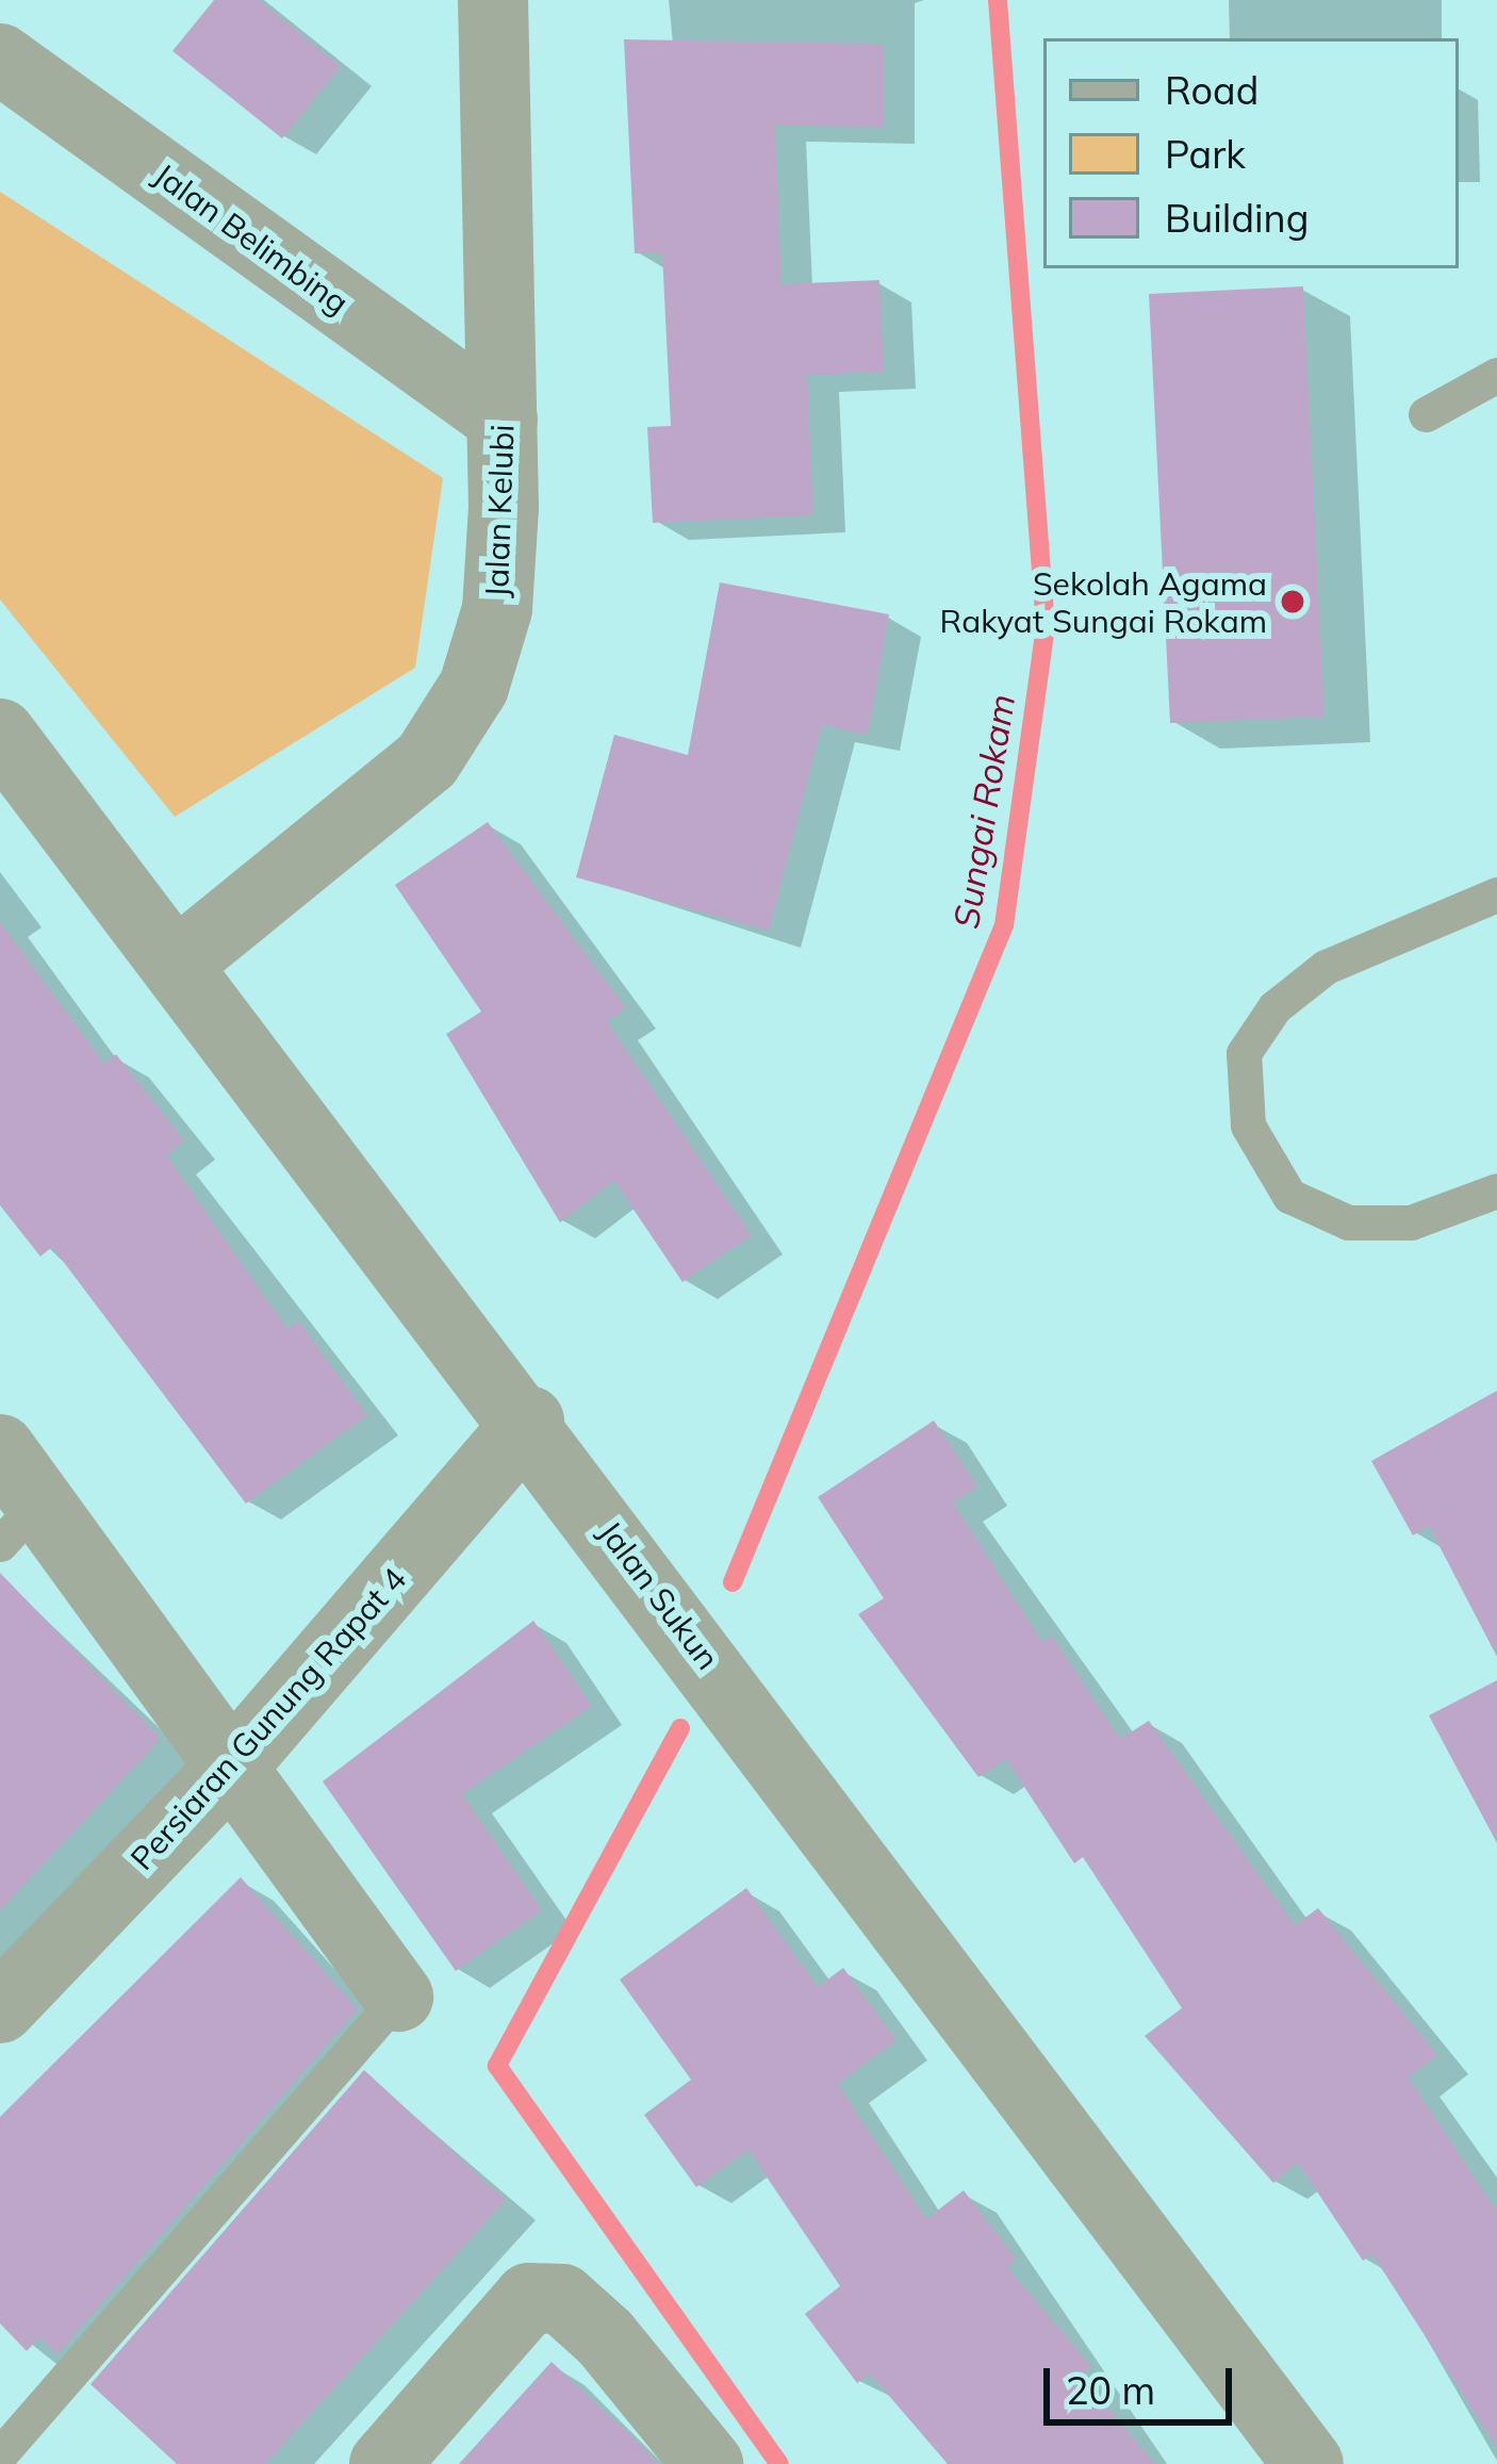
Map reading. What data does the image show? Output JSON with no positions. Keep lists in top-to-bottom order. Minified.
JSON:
{"streets":{"street":["Jalan Belimbing","Jalan Kelubi","Jalan Sukun","Persiaran Gunung Rapat 4"]},"crossings":[["Jalan Belimbing","Jalan Kelubi"],["Jalan Kelubi","Jalan Sukun"],["Jalan Sukun","Persiaran Gunung Rapat 4"]],"water":["Sungai Rokam"],"places":["Sekolah Agama Rakyat Sungai Rokam"],"legend":["Road","Park","Building"],"scale_bar":"20 m"}
